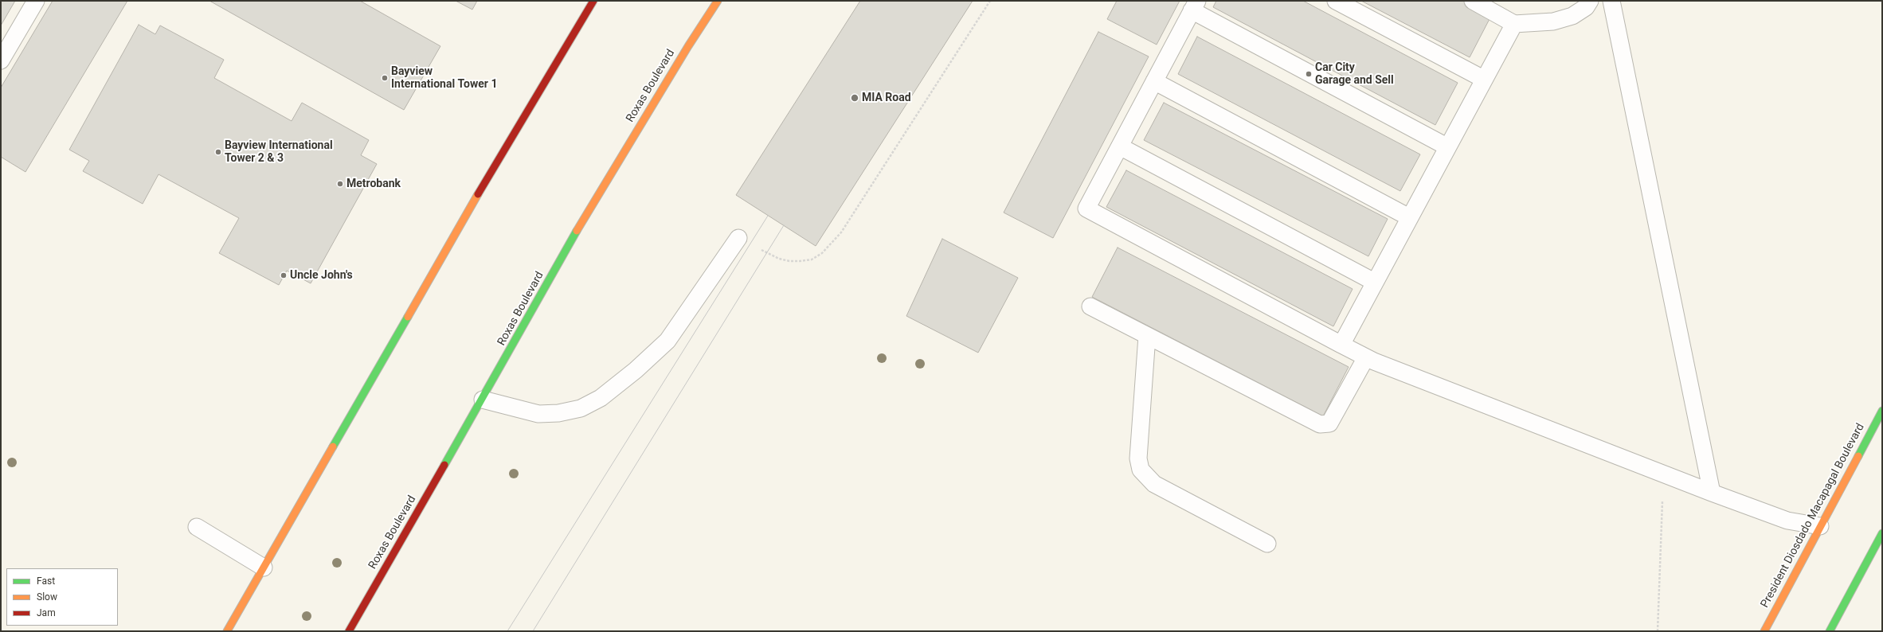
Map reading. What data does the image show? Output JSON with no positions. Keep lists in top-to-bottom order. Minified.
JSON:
{"streets":{"main road":["Roxas Boulevard","President Diosdado Macapagal Boulevard"]},"places":["Car City Garage and Sell","Bayview International Tower 1","MIA Road","Bayview International Tower 2 & 3","Metrobank","Uncle John's"],"legend":["Fast","Slow","Jam"]}
